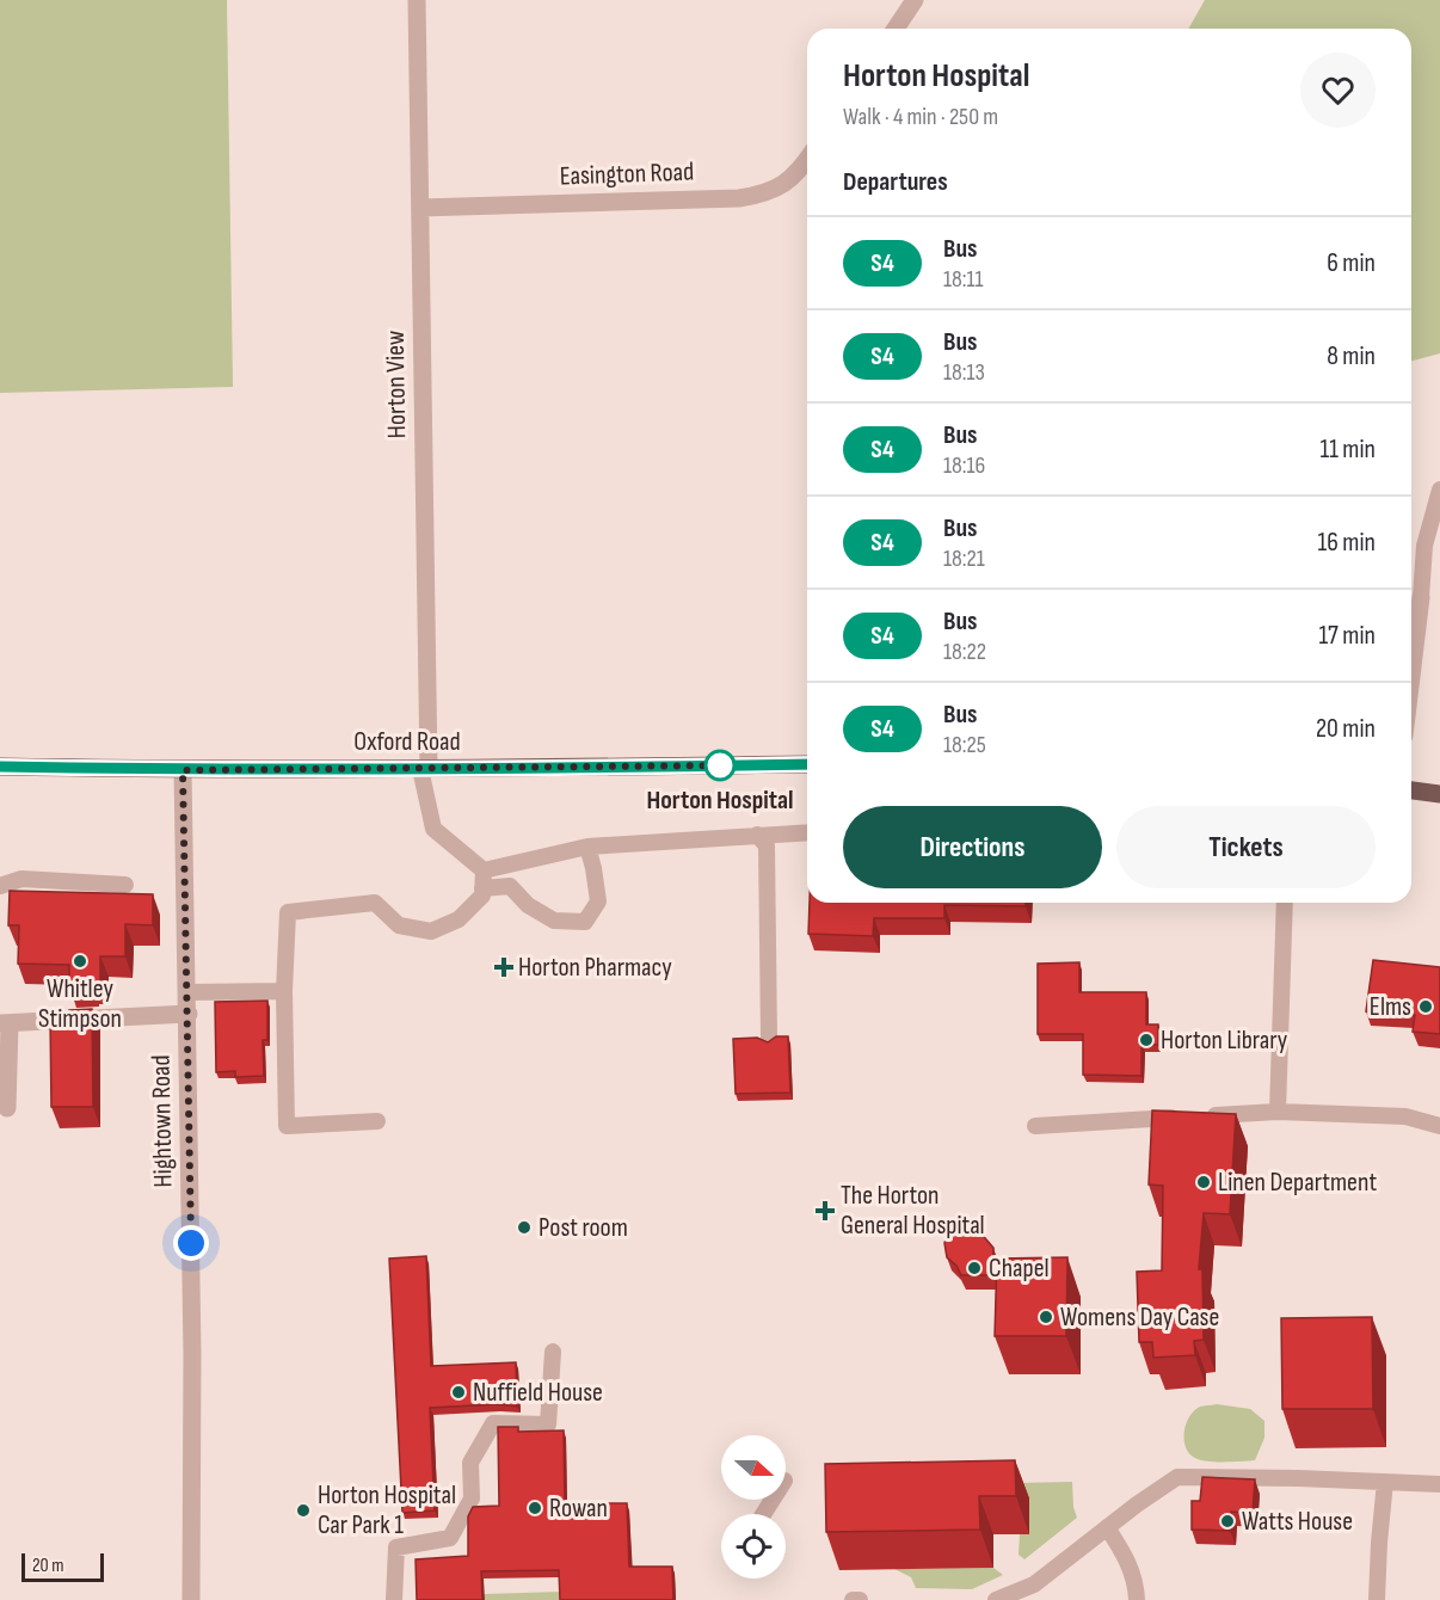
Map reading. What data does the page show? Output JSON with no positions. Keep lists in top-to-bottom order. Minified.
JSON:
{"streets":{"main road":["Oxford Road"],"street":["Easington Road","Horton View","Hightown Road"]},"crossings":[["Easington Road","Horton View"],["Horton View","Oxford Road"],["Oxford Road","Hightown Road"]],"places":{"other":["Horton Hospital","Whitley Stimpson","Elms","Horton Library","Linen Department","Post room","Chapel","Womens Day Case","Nuffield House","Rowan","Horton Hospital Car Park 1","Watts House"],"health":["Horton Pharmacy","The Horton General Hospital"]},"lines":["bus line S4"],"scale_bar":"20 m","north":"right","page":{"heading":[["Horton Hospital","Walk · 4 min · 250 m"],"Departures"],"list":[{"mark":"S4","name":"Bus","note":"18:11","value":"6 min"},{"mark":"S4","name":"Bus","note":"18:13","value":"8 min"},{"mark":"S4","name":"Bus","note":"18:16","value":"11 min"},{"mark":"S4","name":"Bus","note":"18:21","value":"16 min"},{"mark":"S4","name":"Bus","note":"18:22","value":"17 min"},{"mark":"S4","name":"Bus","note":"18:25","value":"20 min"}],"buttons":["Directions","Tickets"],"scale":"20 m"}}
